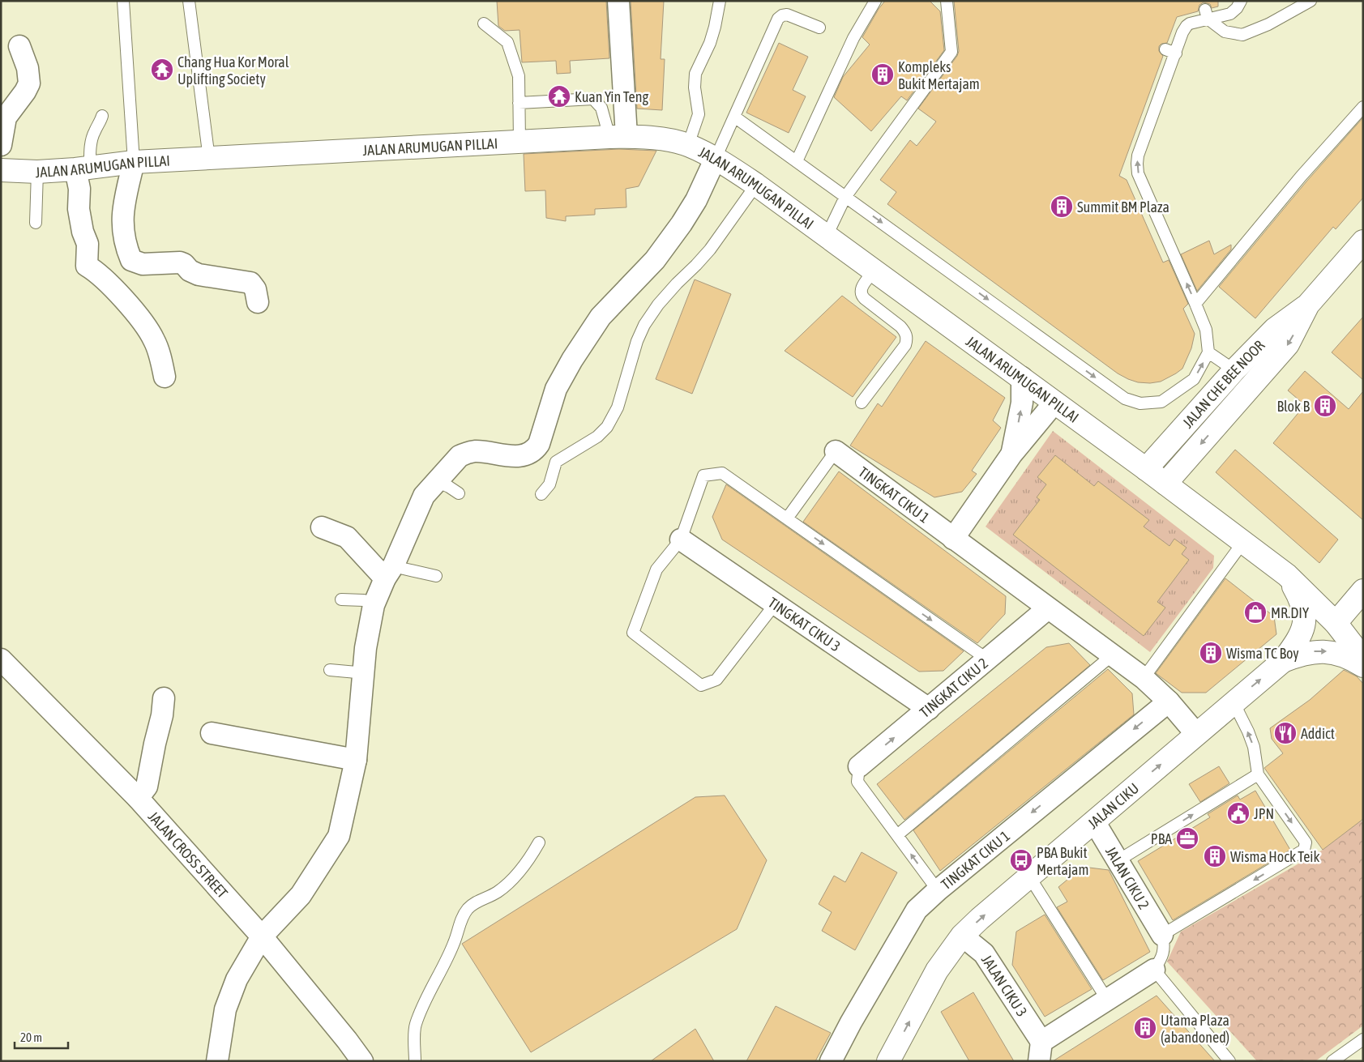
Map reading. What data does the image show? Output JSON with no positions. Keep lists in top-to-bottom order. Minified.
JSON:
{"streets":{"main road":["JALAN ARUMUGAN PILLAI","JALAN CHE BEE NOOR","JALAN CIKU"],"street":["TINGKAT CIKU 1","TINGKAT CIKU 3","TINGKAT CIKU 2","JALAN CROSS STREET","JALAN CIKU 2","JALAN CIKU 3"]},"crossings":[["JALAN ARUMUGAN PILLAI","JALAN CHE BEE NOOR"],["TINGKAT CIKU 1","TINGKAT CIKU 2"],["TINGKAT CIKU 1","JALAN CIKU"],["TINGKAT CIKU 3","TINGKAT CIKU 2"],["JALAN CIKU","JALAN CIKU 2"],["JALAN CIKU","JALAN CIKU 3"]],"one_way":["TINGKAT CIKU 2","JALAN CIKU"],"places":{"temple":["Chang Hua Kor Moral Uplifting Society","Kuan Yin Teng"],"building":["Kompleks Bukit Mertajam","Summit BM Plaza","Blok B","Wisma TC Boy","Wisma Hock Teik","Utama Plaza (abandoned)"],"shop":["MR.DIY"],"restaurant":["Addict"],"public building":["JPN"],"office":["PBA"],"bus stop":["PBA Bukit Mertajam"]},"scale_bar":"20 m"}
